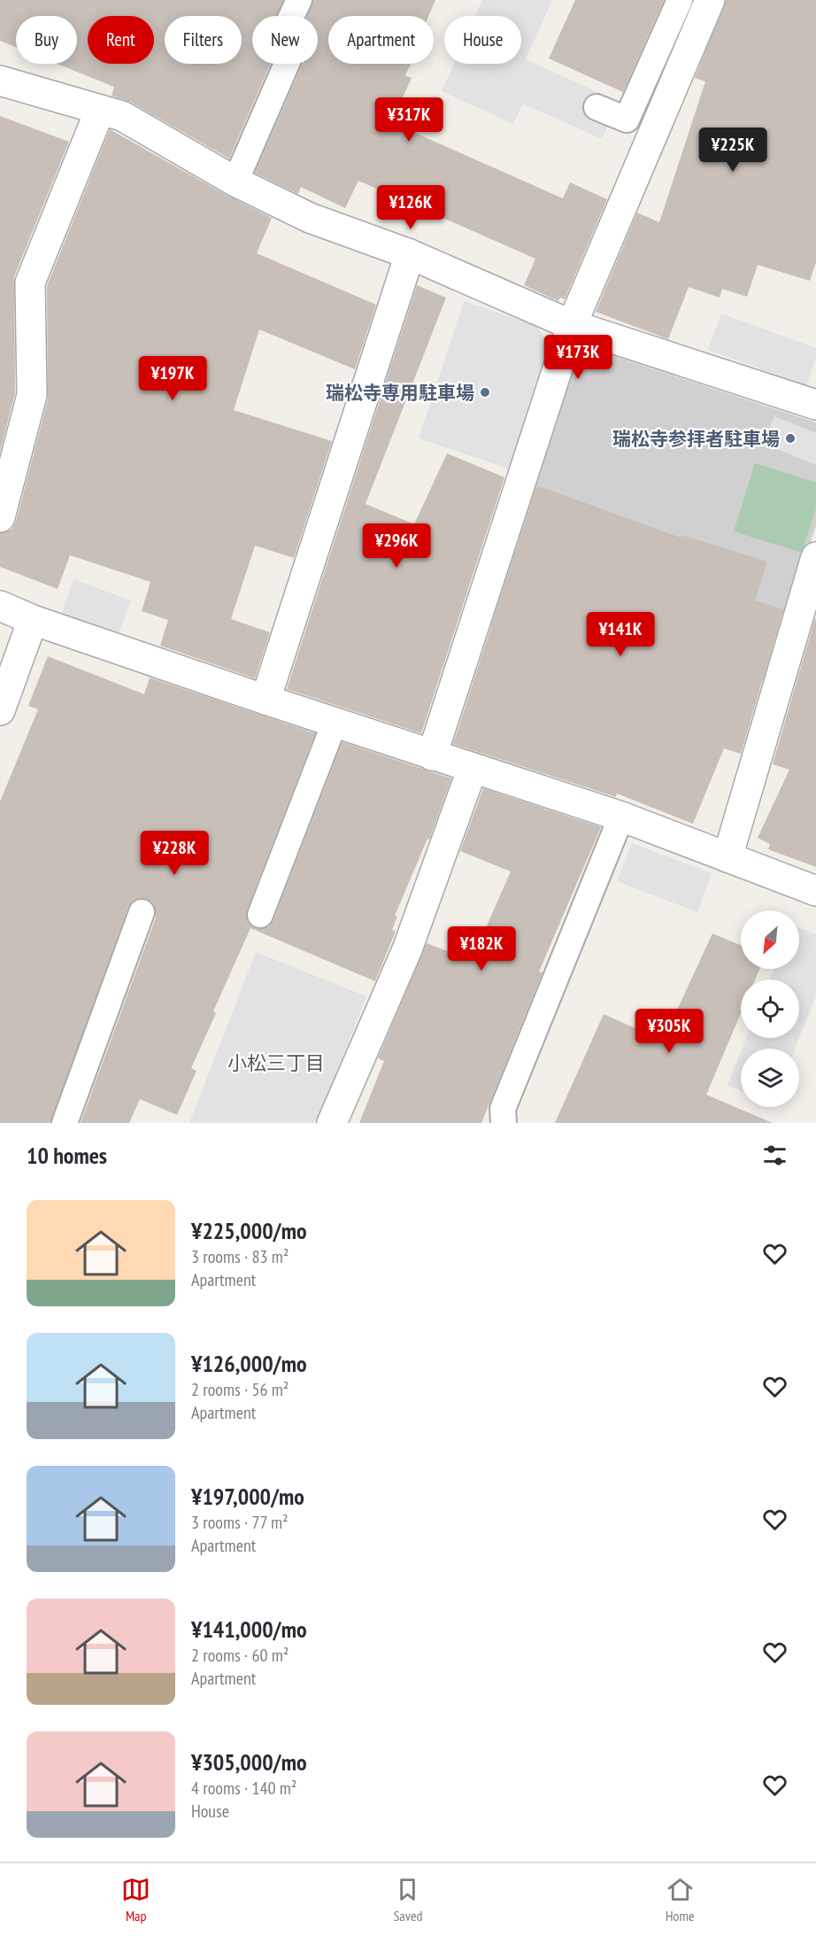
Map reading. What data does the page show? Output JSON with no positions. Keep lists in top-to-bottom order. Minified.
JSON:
{"districts":["小松三丁目"],"places":["瑞松寺専用駐車場","瑞松寺参拝者駐車場"],"north":"bottom left","page":{"chip":["Buy","Rent","Filters","New","Apartment","House"],"price":["¥317K","¥225K","¥126K","¥173K","¥197K","¥296K","¥141K","¥228K","¥182K","¥305K"],"heading":"10 homes","list":[{"name":"¥225,000/mo","note":"3 rooms · 83 m² · Apartment"},{"name":"¥126,000/mo","note":"2 rooms · 56 m² · Apartment"},{"name":"¥197,000/mo","note":"3 rooms · 77 m² · Apartment"},{"name":"¥141,000/mo","note":"2 rooms · 60 m² · Apartment"},{"name":"¥305,000/mo","note":"4 rooms · 140 m² · House"}],"tabs":["Map","Saved","Home"]}}
